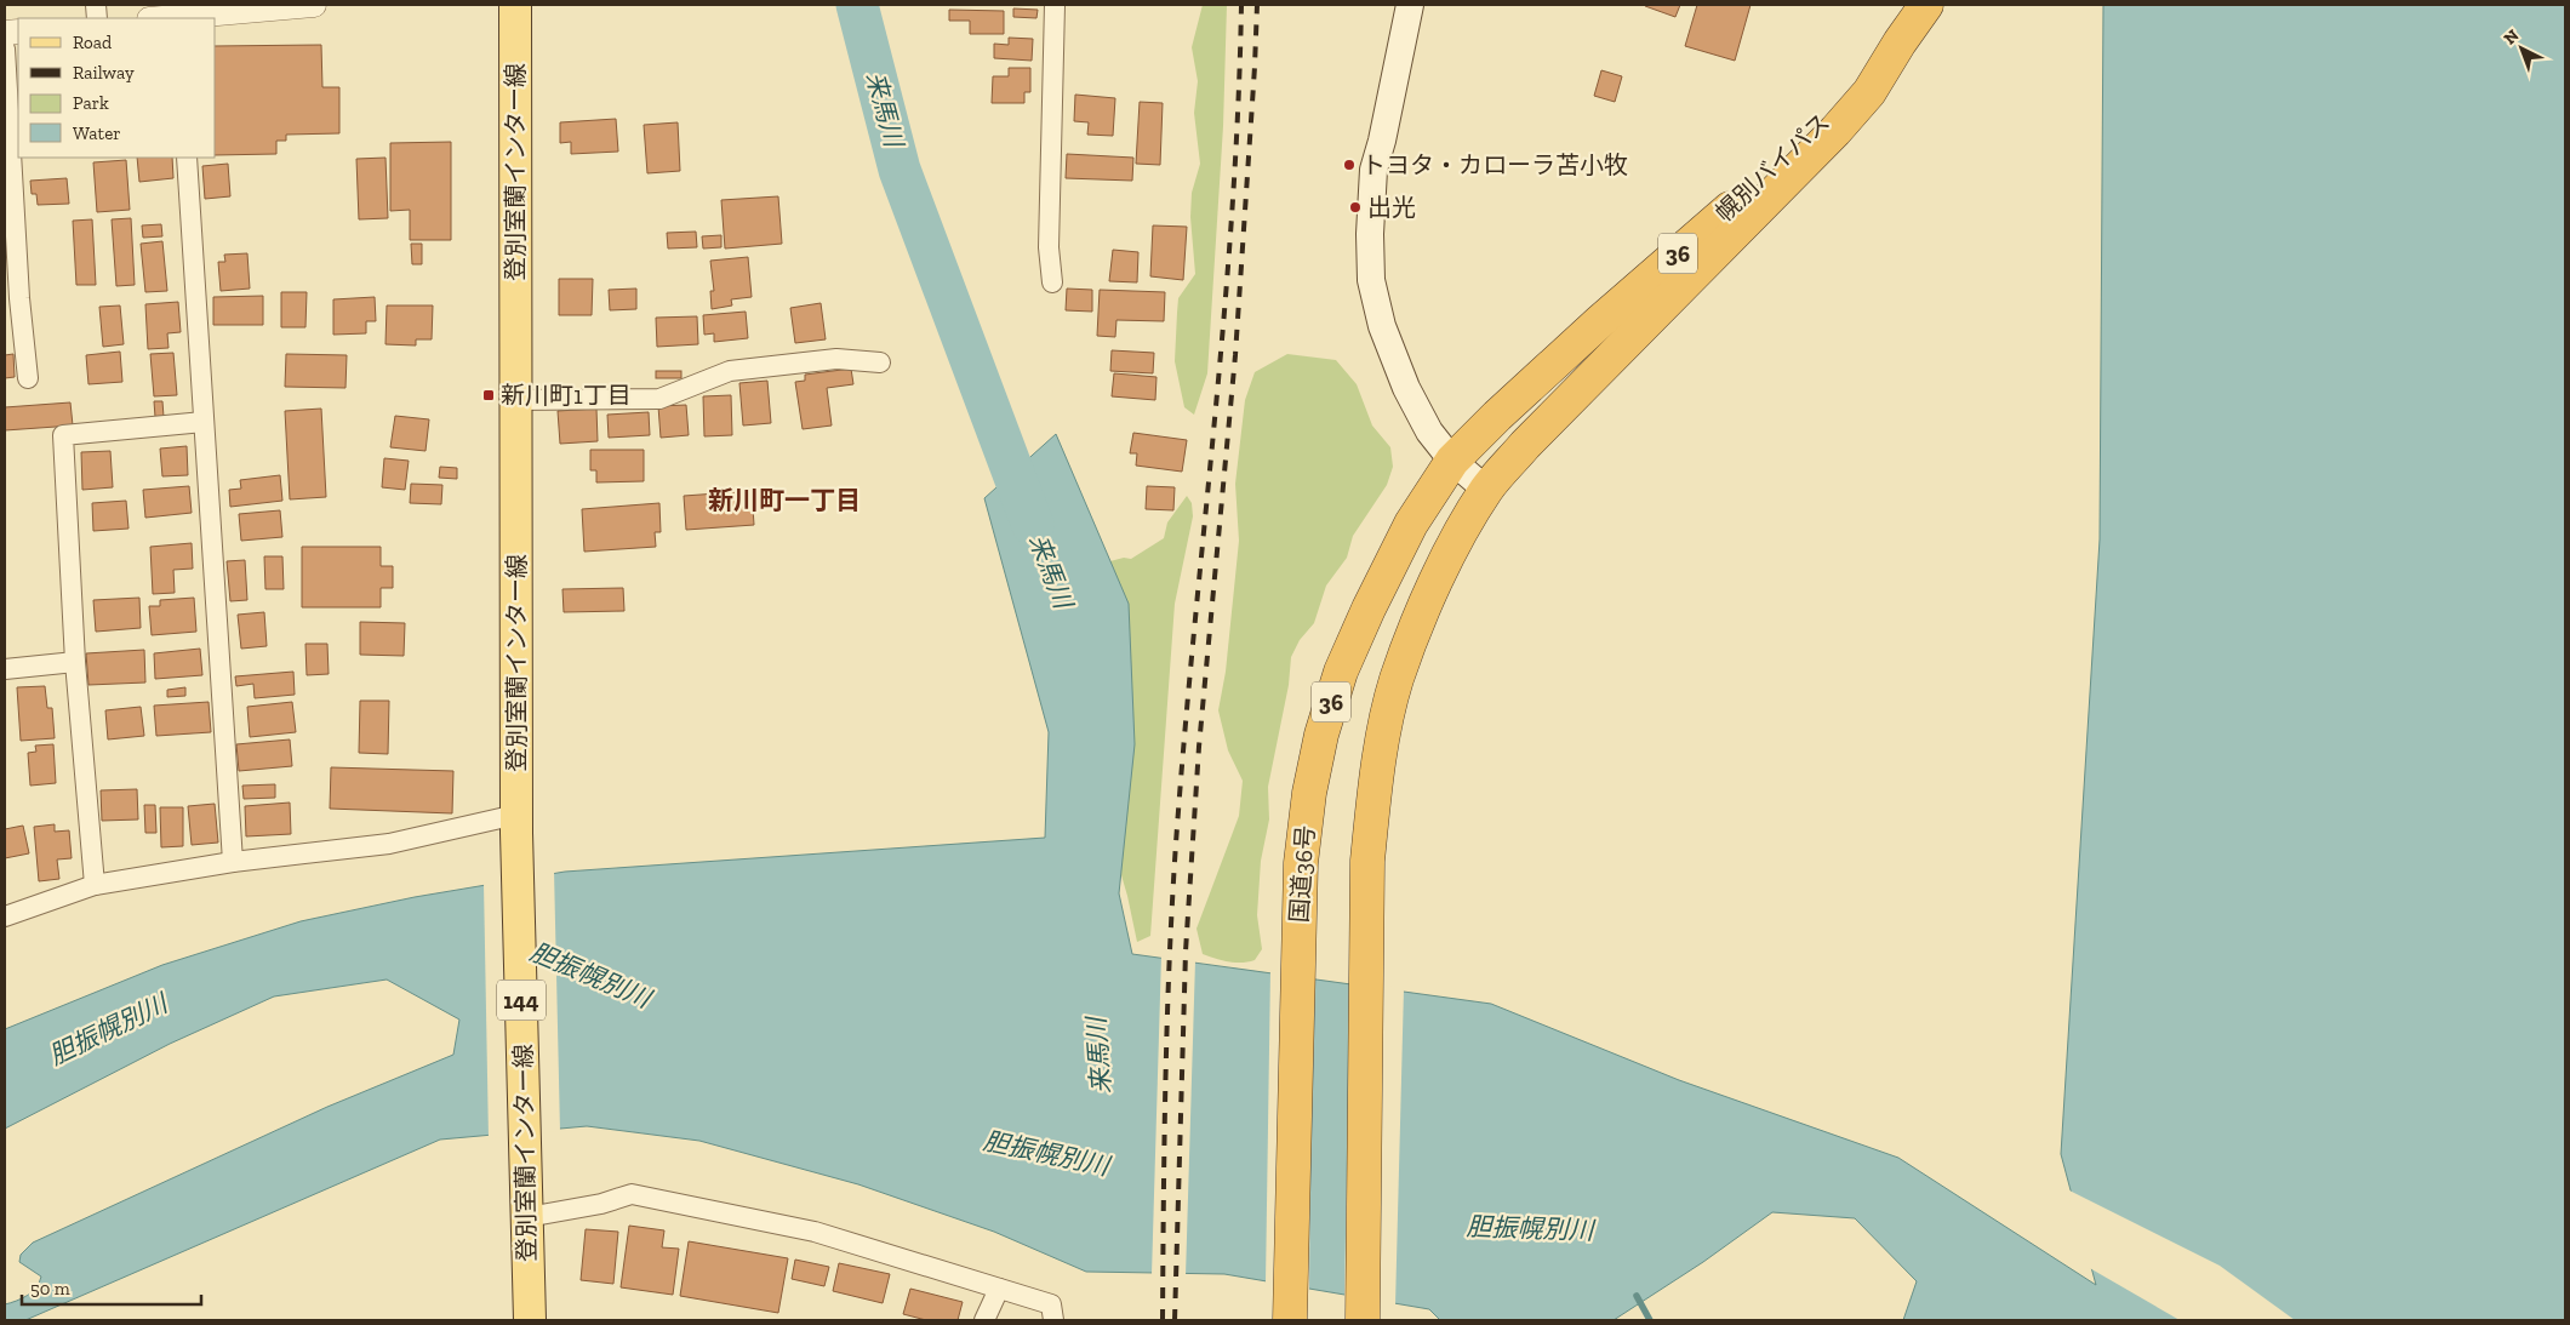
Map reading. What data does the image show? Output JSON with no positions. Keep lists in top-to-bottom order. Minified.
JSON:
{"streets":{"highway":["幌別バイパス","36","国道36号"],"main road":["登別室蘭インター線","144"]},"crossings":[["幌別バイパス","36"],["幌別バイパス","国道36号"]],"districts":["新川町一丁目"],"water":["来馬川","胆振幌別川"],"places":{"other":["トヨタ・カローラ苫小牧","出光"],"transit":["新川町1丁目"]},"legend":["Road","Railway","Park","Water"],"scale_bar":"50 m","north":"top left"}
